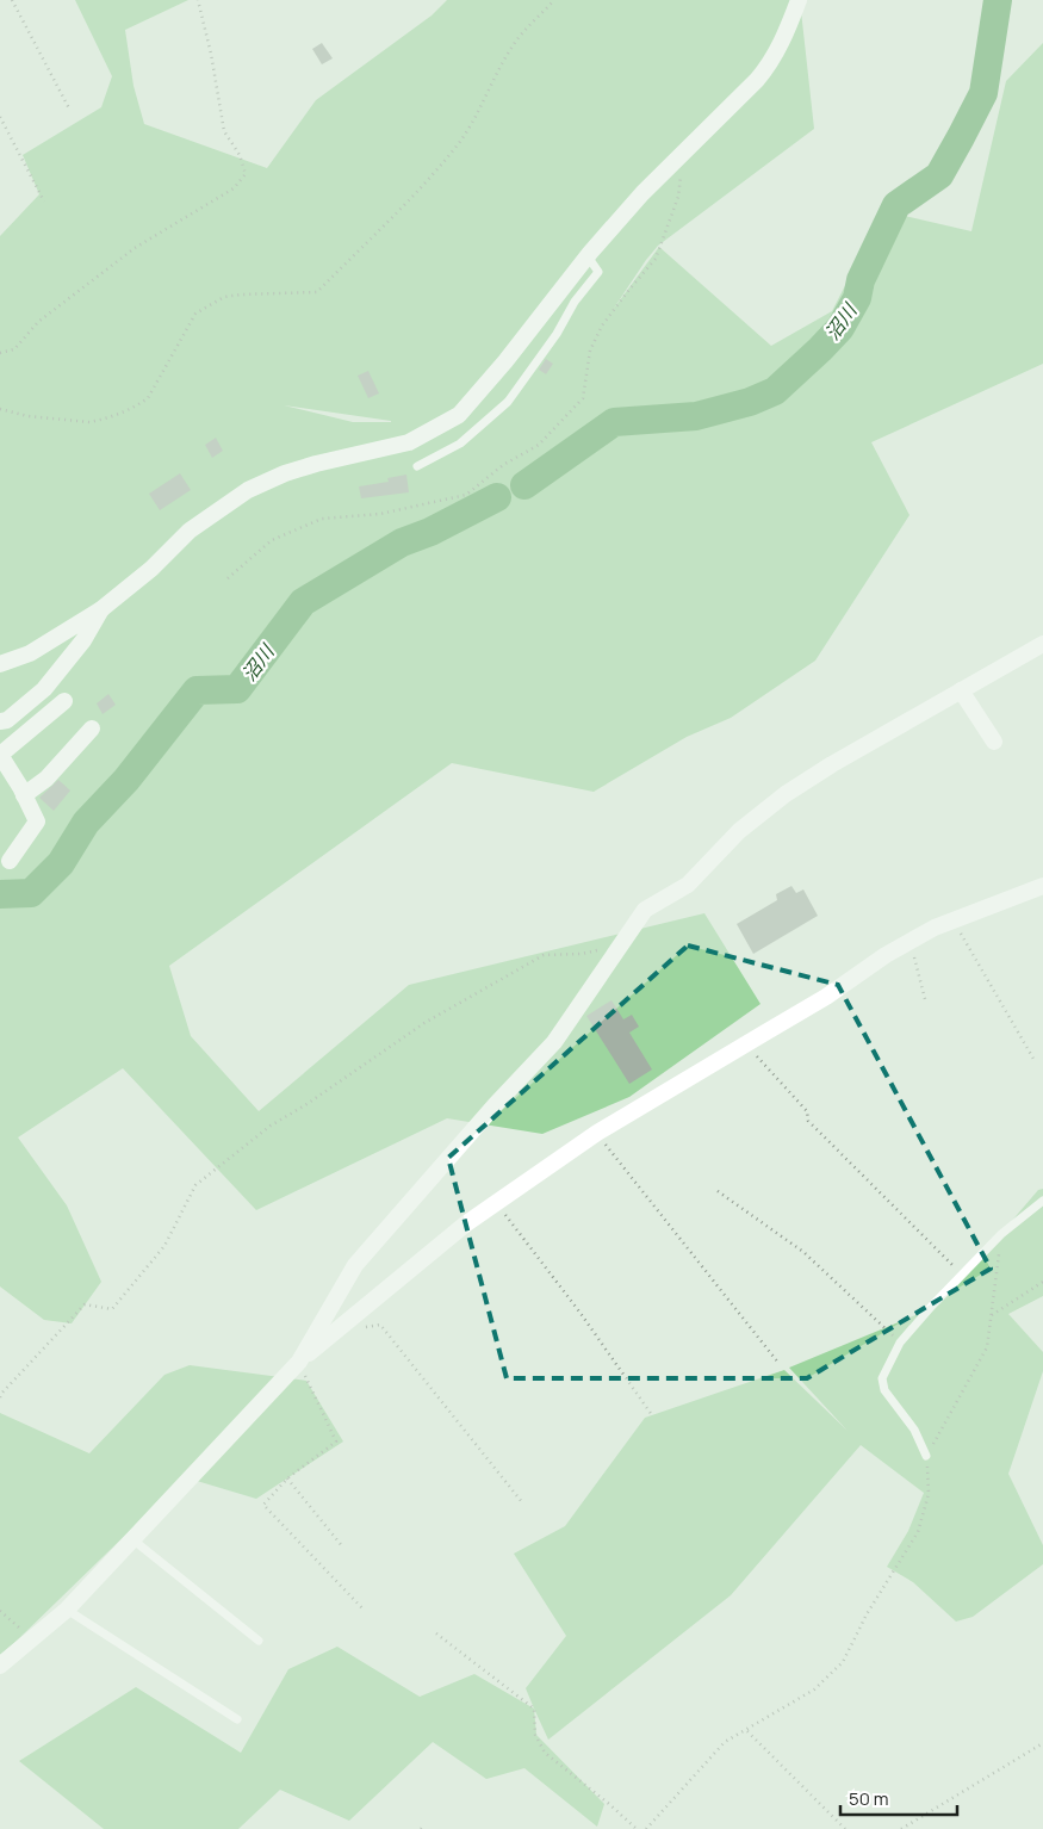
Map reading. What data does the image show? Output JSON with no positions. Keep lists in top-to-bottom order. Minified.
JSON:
{"water":["沼川"],"scale_bar":"50 m"}
